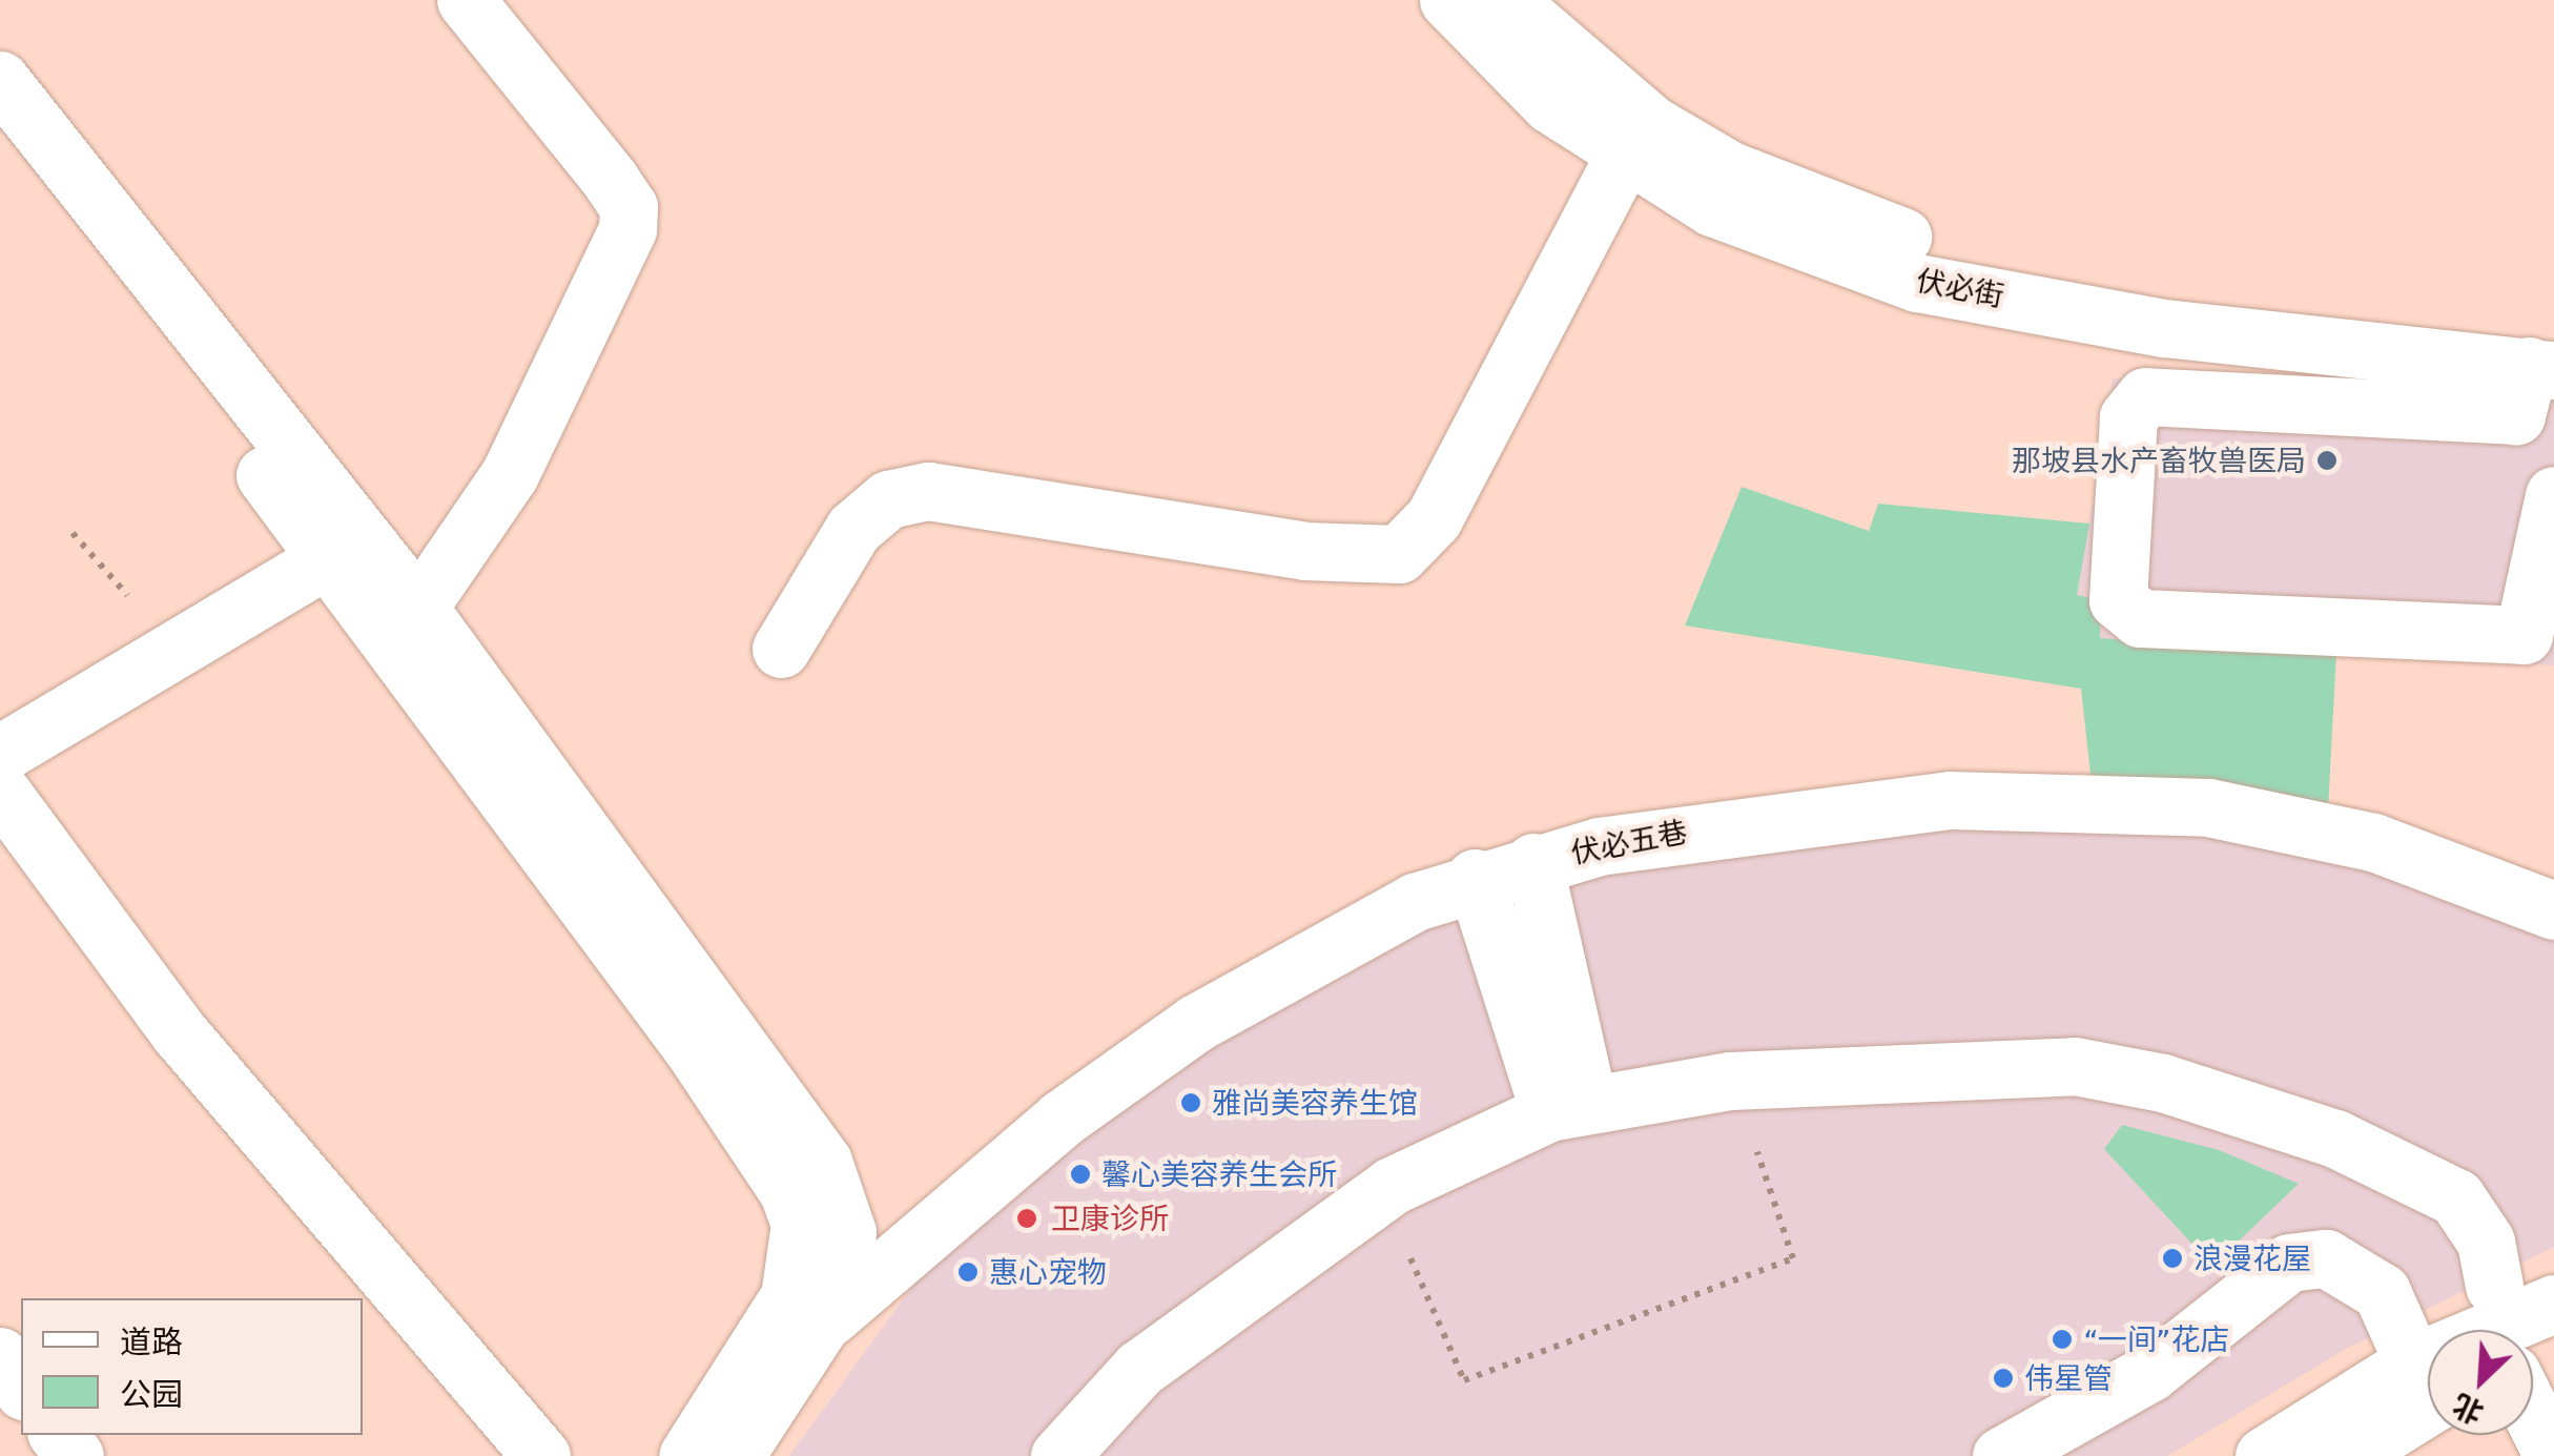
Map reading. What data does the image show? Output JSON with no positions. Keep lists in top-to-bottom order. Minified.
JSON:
{"streets":{"street":["伏必街","伏必五巷"]},"places":["那坡县水产畜牧兽医局","雅尚美容养生馆","馨心美容养生会所","卫康诊所","浪漫花屋","惠心宠物","“一间”花店","伟星管"],"legend":["道路","公园"],"north":"bottom left"}
